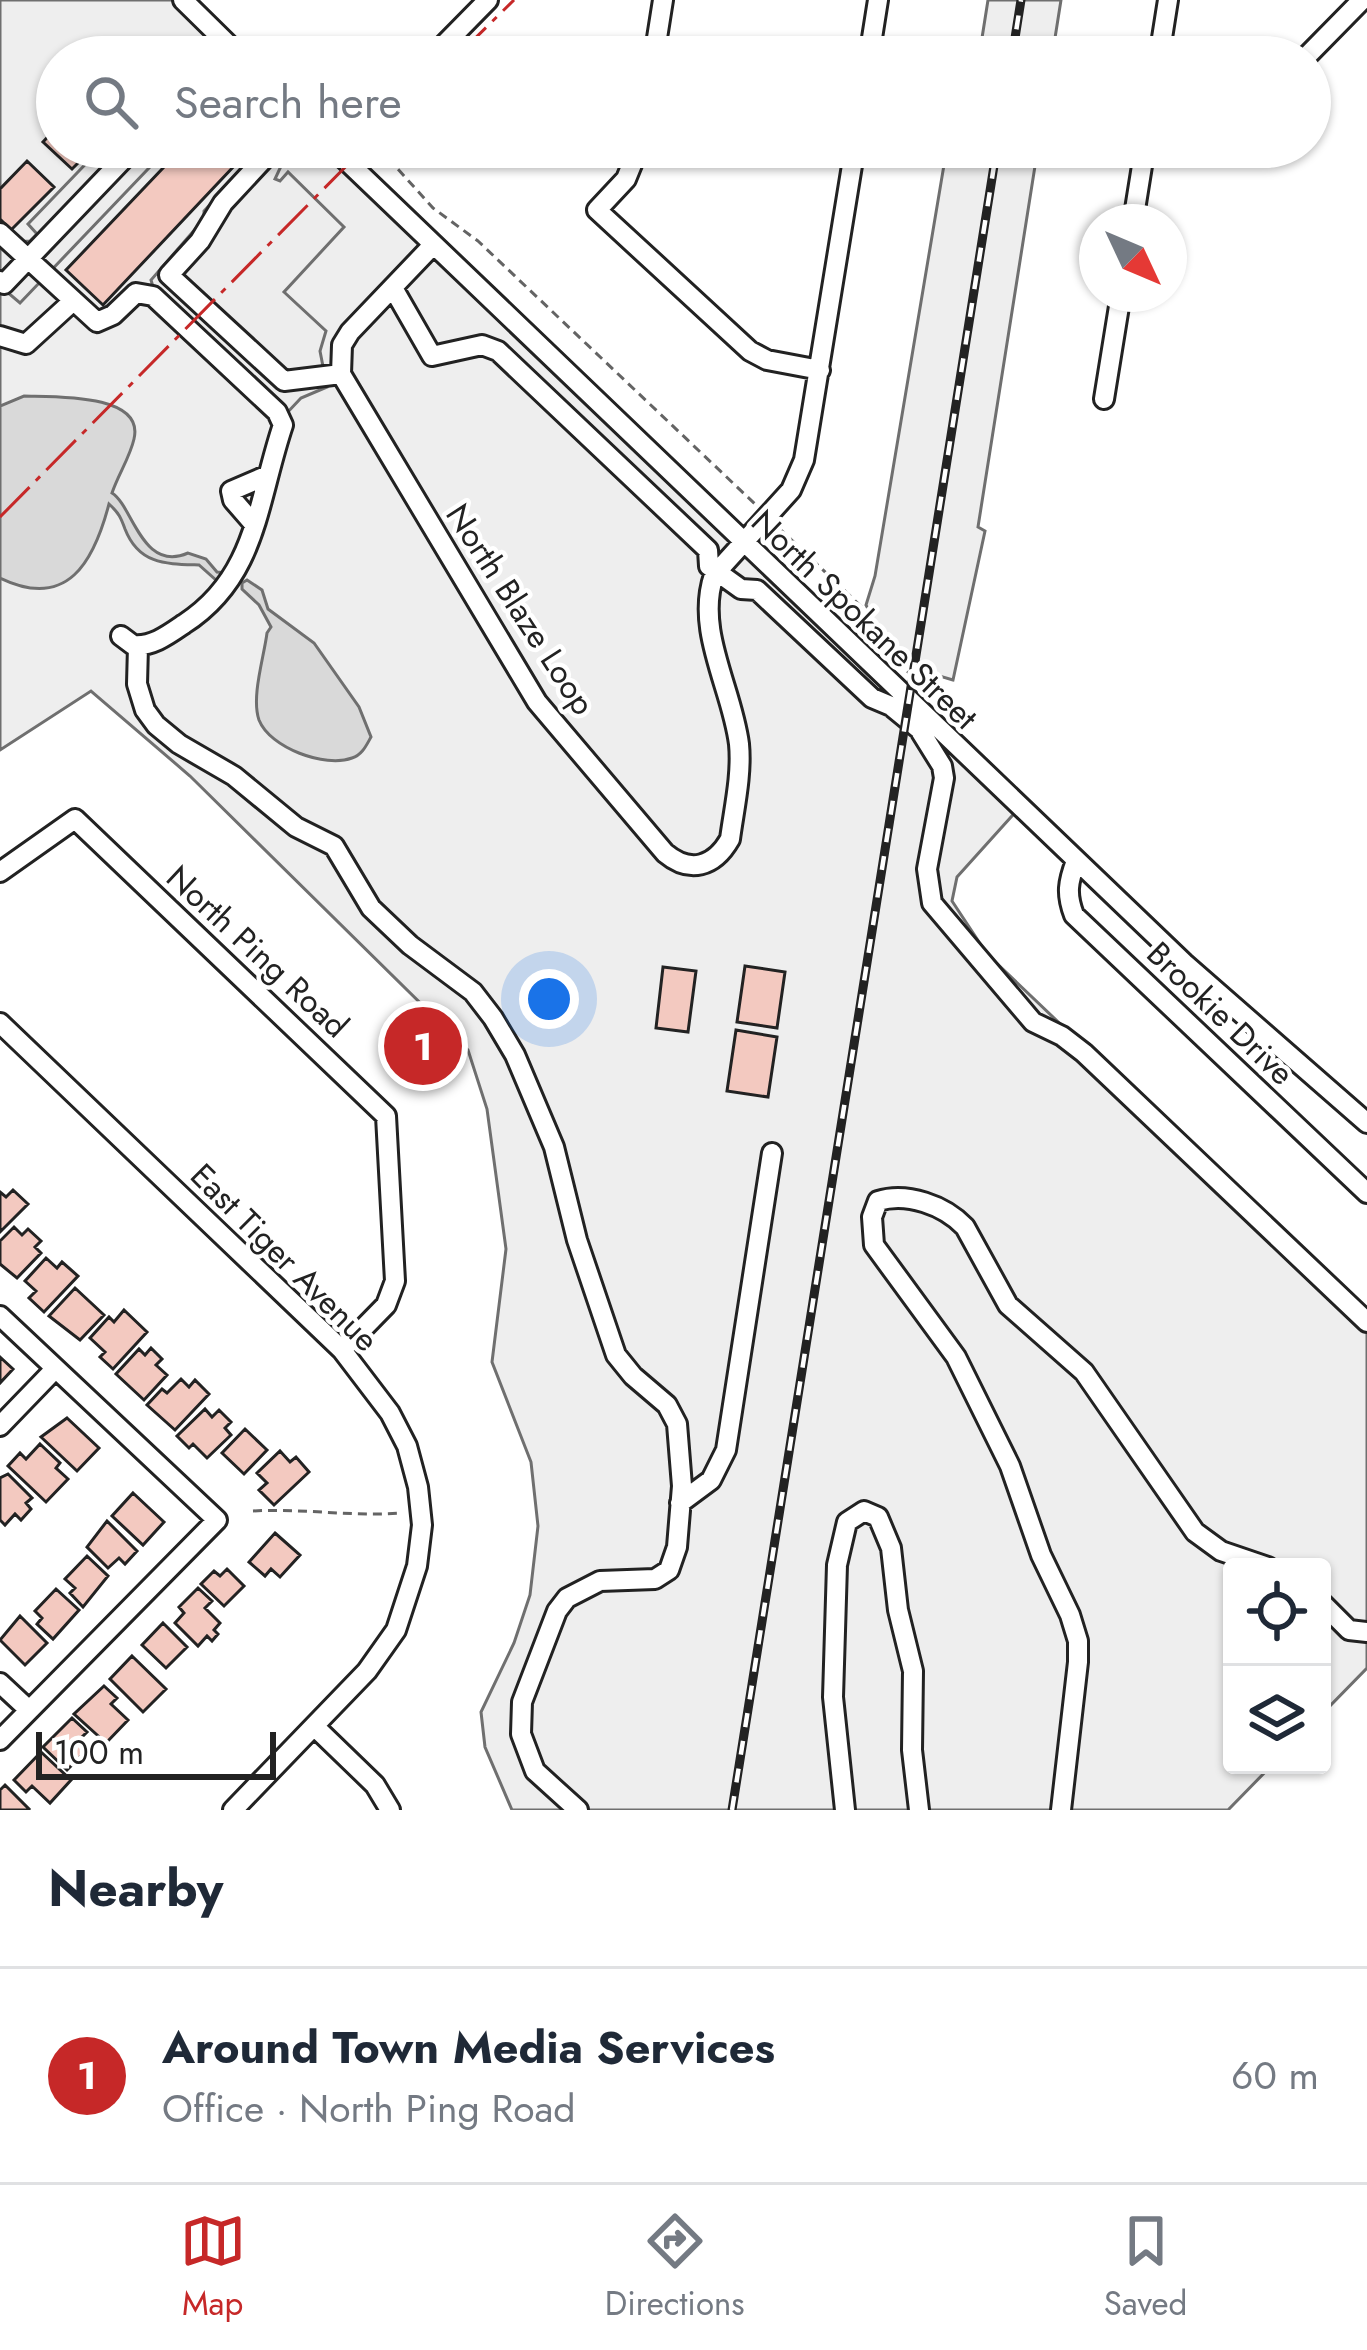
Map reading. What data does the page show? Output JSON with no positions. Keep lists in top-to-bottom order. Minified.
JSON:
{"streets":{"street":["North Blaze Loop","North Spokane Street","North Ping Road","Brookie Drive","East Tiger Avenue"]},"crossings":[["North Spokane Street","Brookie Drive"],["North Ping Road","East Tiger Avenue"]],"scale_bar":"100 m","north":"bottom right","page":{"search":"Search here","pins":"1","scale":"100 m","heading":"Nearby","list":[{"mark":"1","name":"Around Town Media Services","note":"Office · North Ping Road","value":"60 m"}],"nav":["Map","Directions","Saved"]}}
